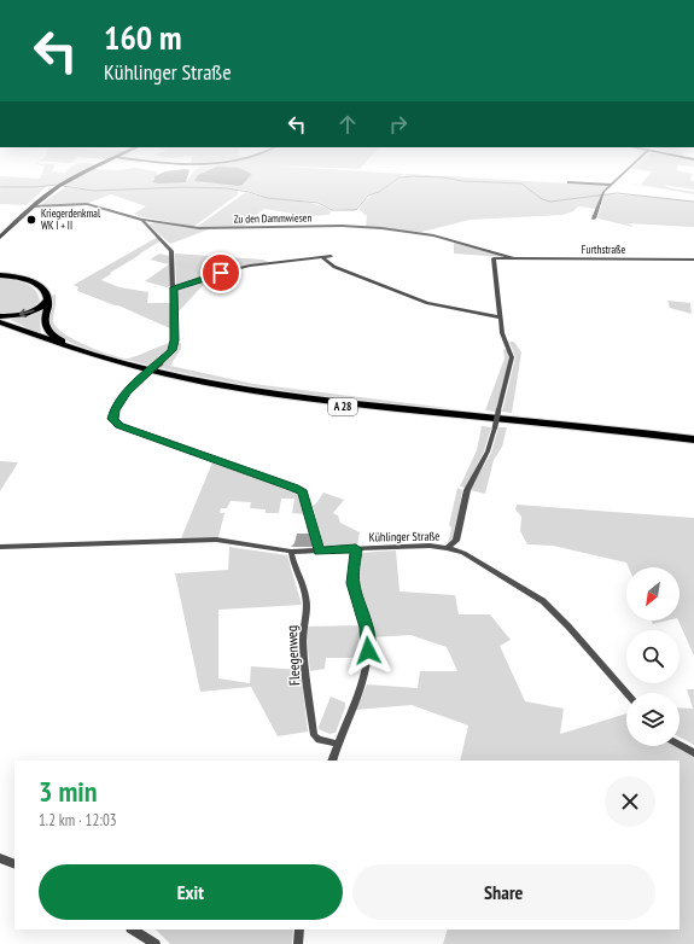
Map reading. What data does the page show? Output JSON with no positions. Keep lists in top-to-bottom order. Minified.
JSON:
{"streets":{"highway":["A 28"],"street":["Zu den Dammwiesen","Furthstraße","Kühlinger Straße","Fleegenweg"]},"crossings":[["Zu den Dammwiesen","Furthstraße"],["Kühlinger Straße","Fleegenweg"]],"places":["Kriegerdenkmal WK I + II"],"north":"bottom left","page":{"turn":["160 m","Kühlinger Straße"],"heading":["3 min","1.2 km · 12:03"],"buttons":["Exit","Share"]}}
